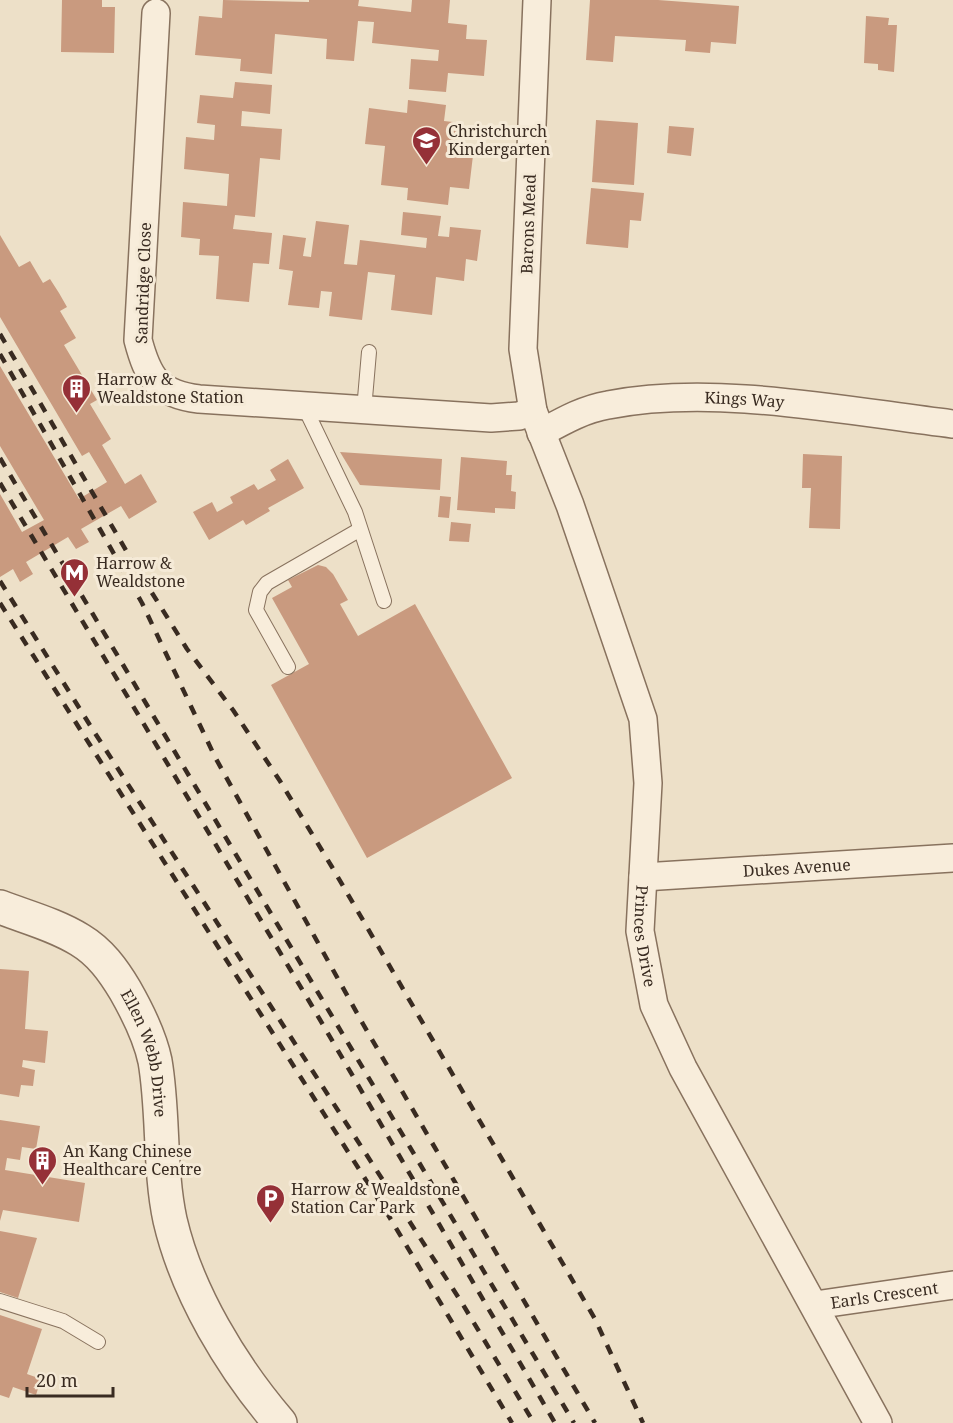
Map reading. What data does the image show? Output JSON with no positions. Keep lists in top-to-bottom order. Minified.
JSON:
{"streets":{"street":["Barons Mead","Sandridge Close","Kings Way","Dukes Avenue","Princes Drive","Ellen Webb Drive","Earls Crescent"]},"crossings":[["Barons Mead","Sandridge Close"],["Barons Mead","Kings Way"],["Barons Mead","Princes Drive"],["Sandridge Close","Kings Way"],["Sandridge Close","Princes Drive"],["Kings Way","Princes Drive"],["Dukes Avenue","Princes Drive"],["Princes Drive","Earls Crescent"]],"places":{"school or university":["Christchurch Kindergarten"],"building":["Harrow & Wealdstone Station","An Kang Chinese Healthcare Centre"],"metro station":["Harrow & Wealdstone"],"parking":["Harrow & Wealdstone Station Car Park"]},"scale_bar":"20 m"}
